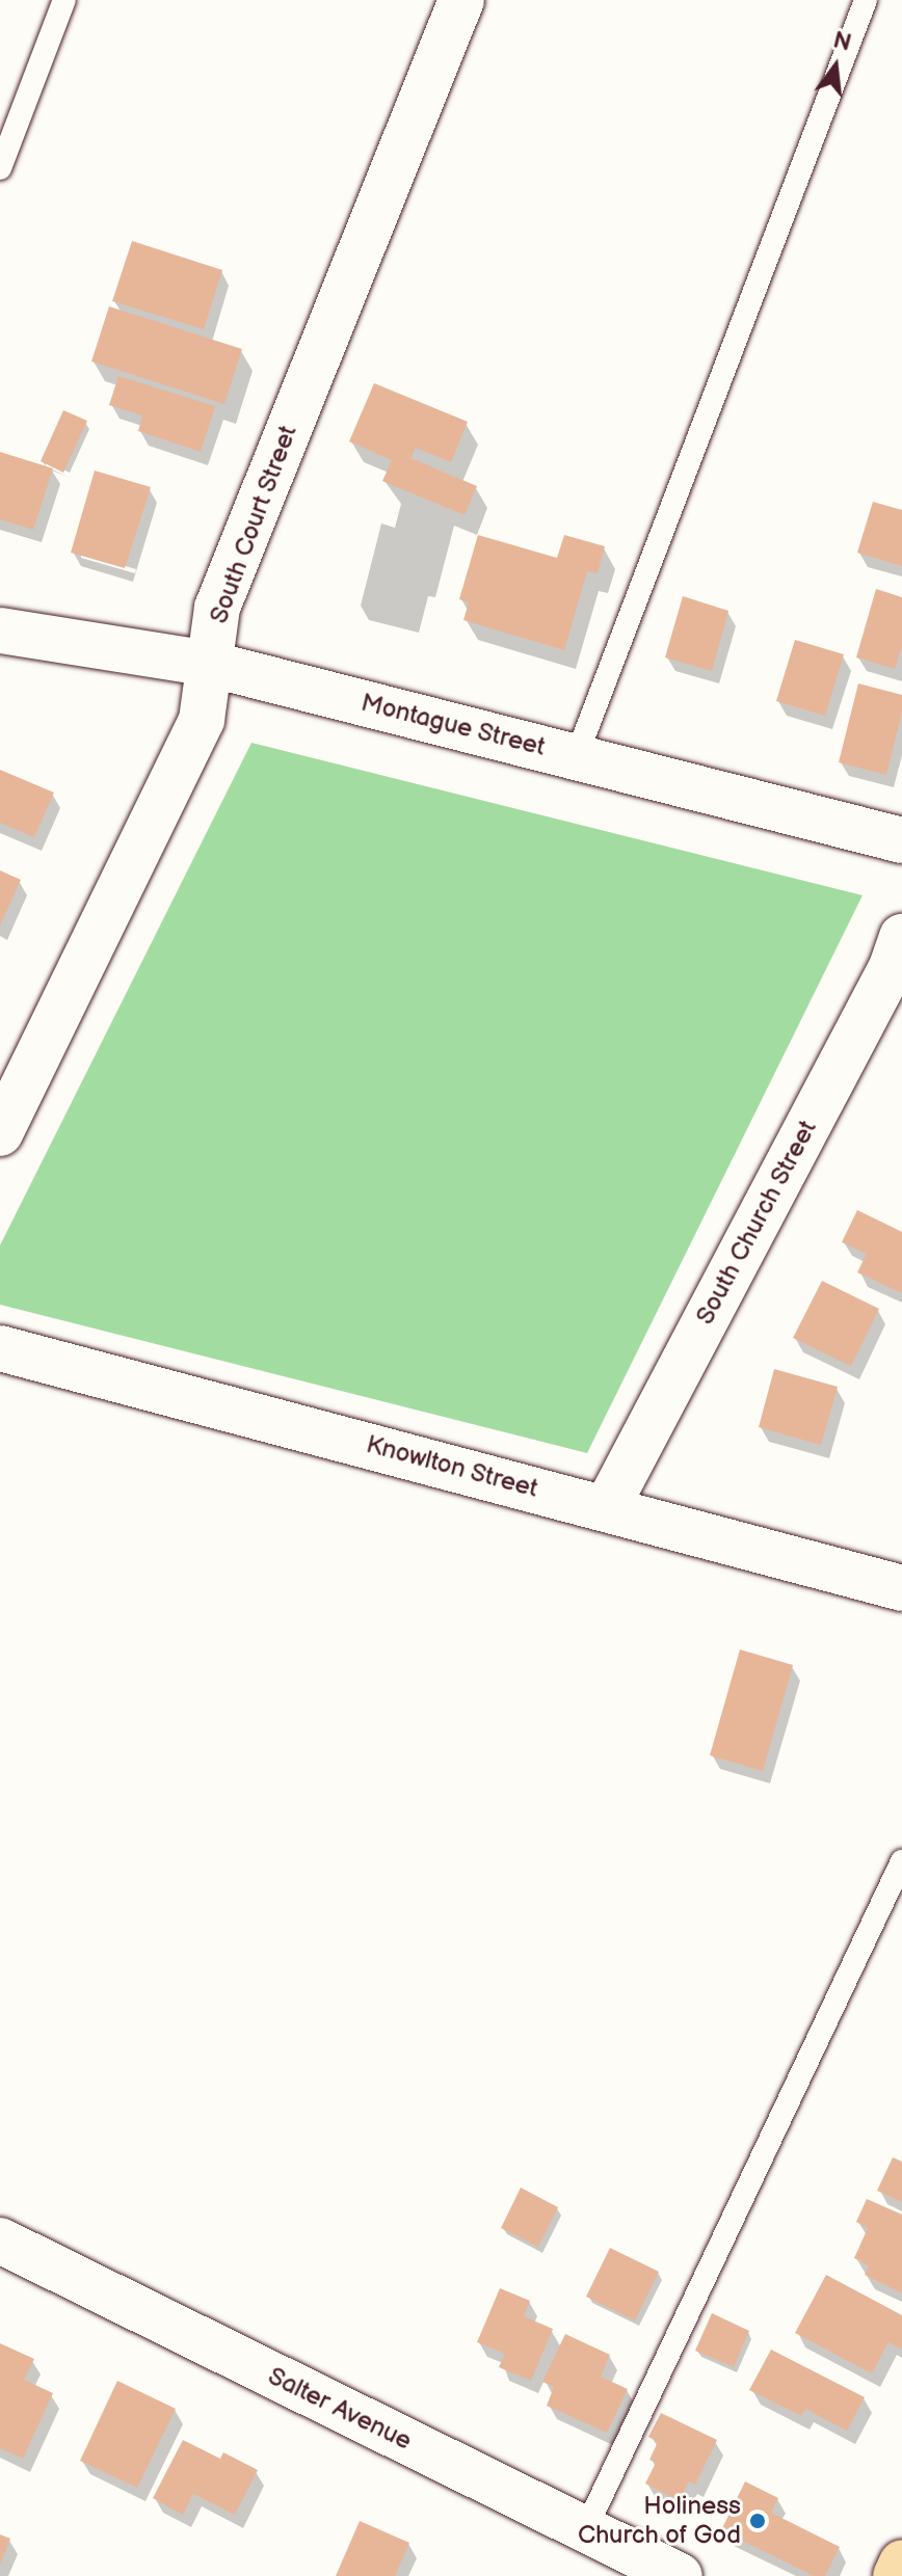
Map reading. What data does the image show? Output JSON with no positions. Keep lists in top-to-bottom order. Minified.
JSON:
{"streets":{"street":["South Court Street","Montague Street","South Church Street","Knowlton Street","Salter Avenue"]},"crossings":[["South Court Street","Montague Street"],["South Church Street","Knowlton Street"]],"places":["Holiness Church of God"],"north":"top"}
